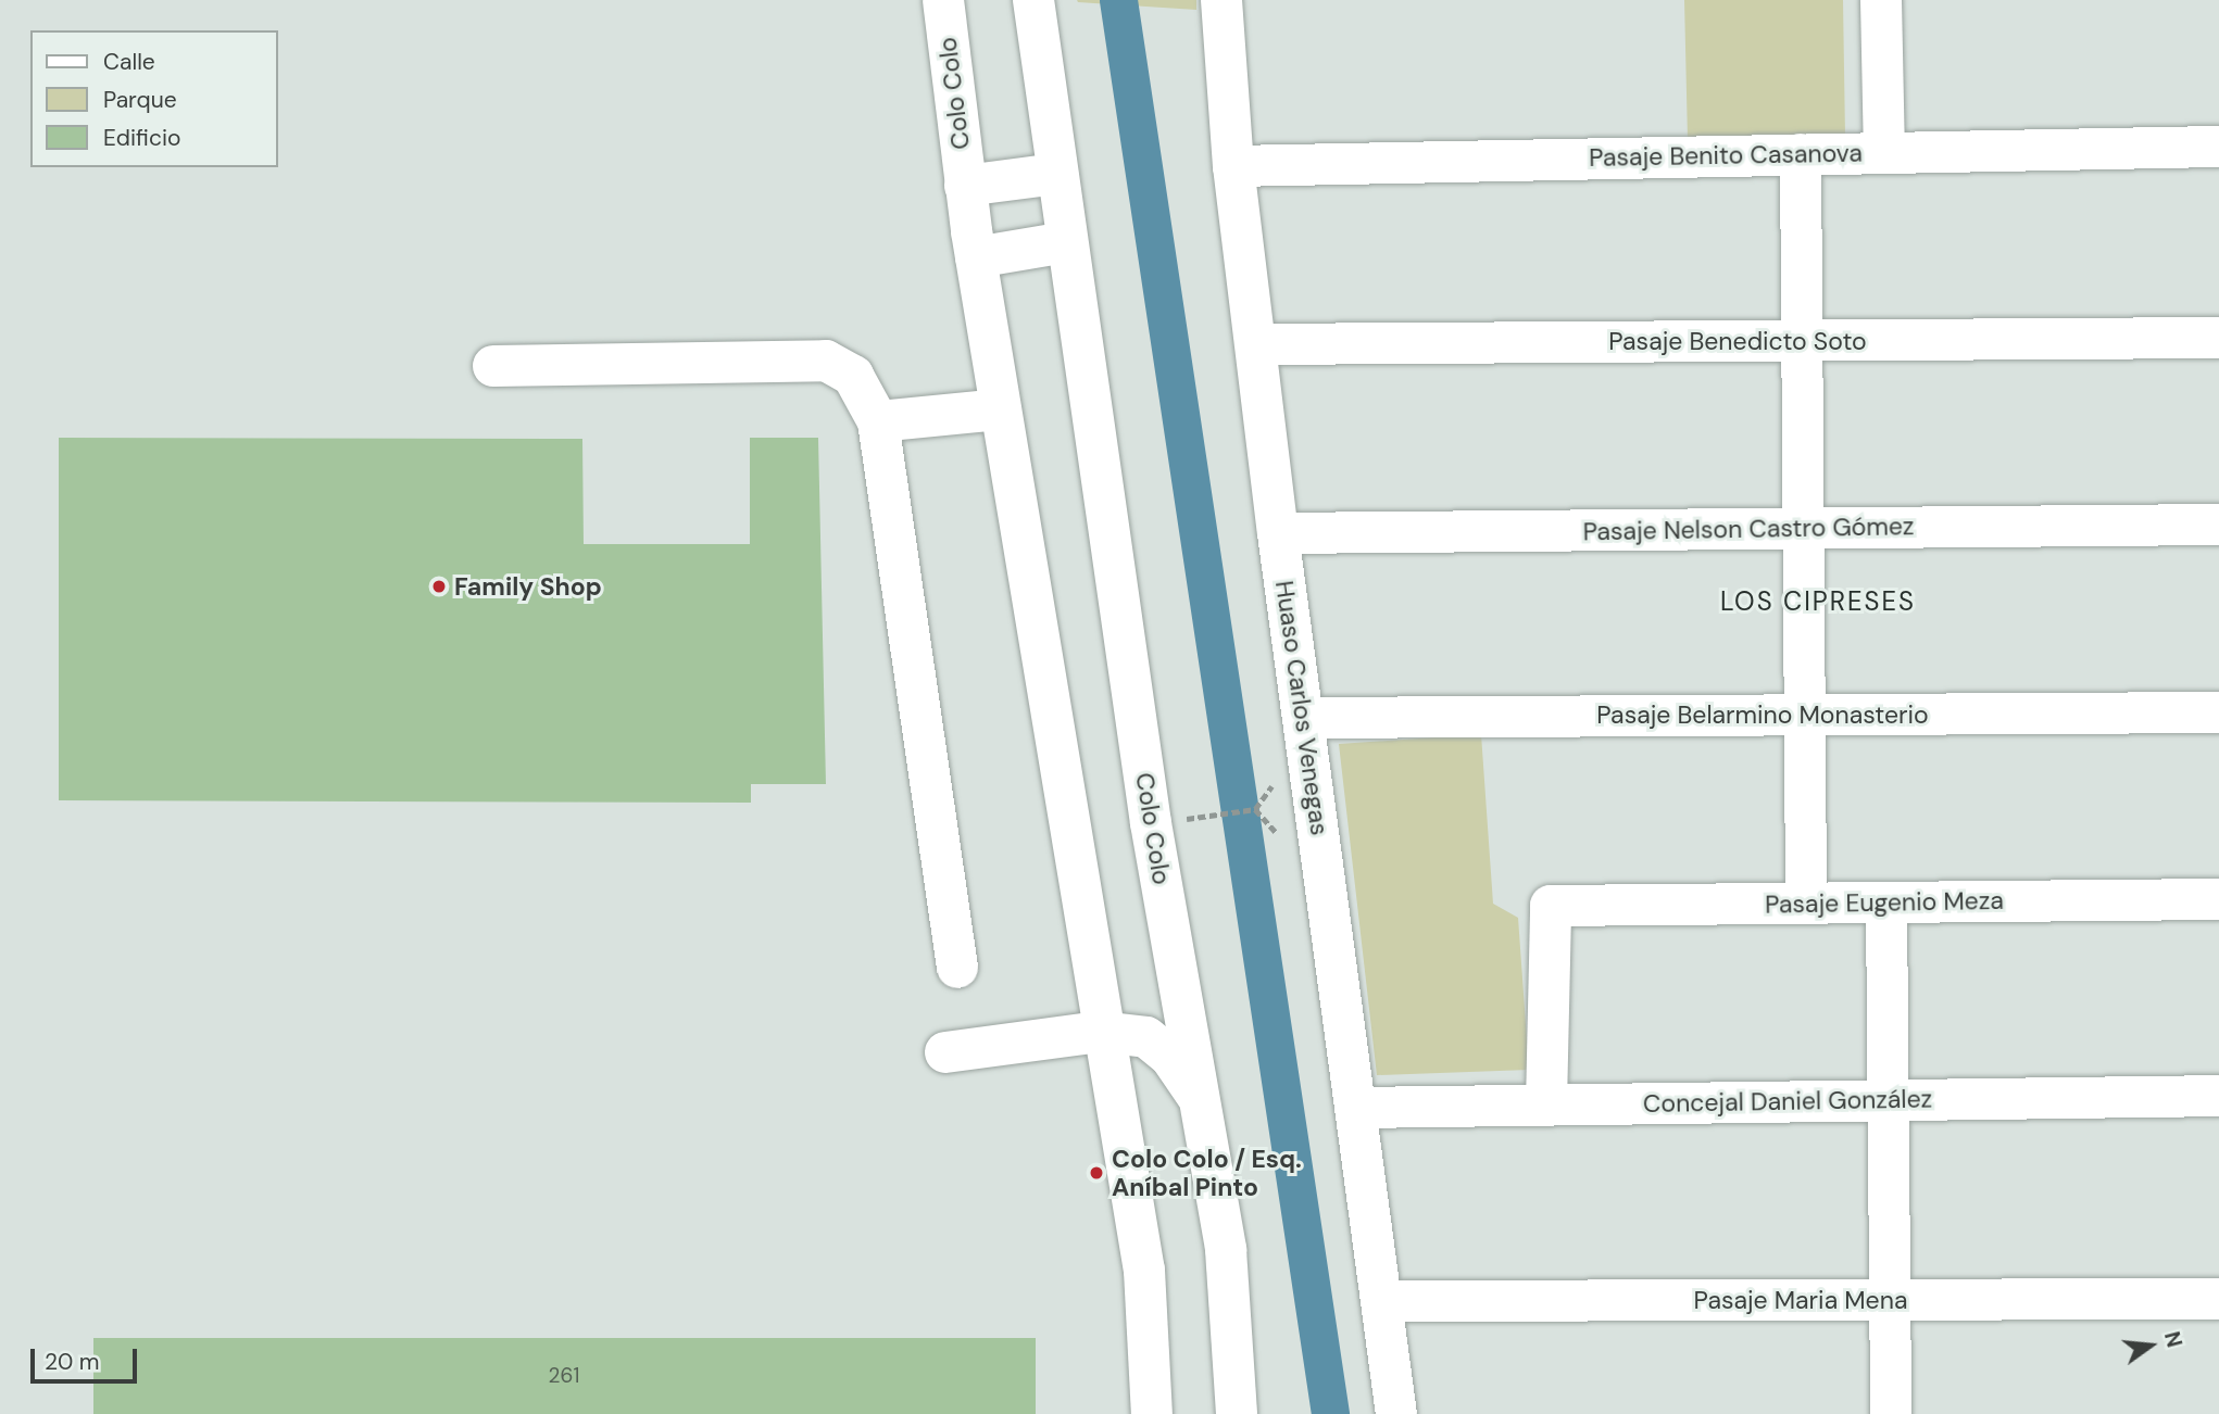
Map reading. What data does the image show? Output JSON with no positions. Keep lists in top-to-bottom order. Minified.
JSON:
{"streets":{"street":["Colo Colo","Pasaje Benito Casanova","Pasaje Benedicto Soto","Pasaje Nelson Castro Gómez","Huaso Carlos Venegas","Pasaje Belarmino Monasterio","Pasaje Eugenio Meza","Concejal Daniel González","Pasaje Maria Mena"]},"crossings":[["Pasaje Benito Casanova","Huaso Carlos Venegas"],["Pasaje Benedicto Soto","Huaso Carlos Venegas"],["Pasaje Nelson Castro Gómez","Huaso Carlos Venegas"],["Huaso Carlos Venegas","Pasaje Belarmino Monasterio"],["Huaso Carlos Venegas","Concejal Daniel González"],["Huaso Carlos Venegas","Pasaje Maria Mena"],["Pasaje Eugenio Meza","Concejal Daniel González"]],"districts":["LOS CIPRESES"],"places":["Family Shop","Colo Colo / Esq. Aníbal Pinto"],"house_numbers":["261"],"legend":["Calle","Parque","Edificio"],"scale_bar":"20 m","north":"right"}
